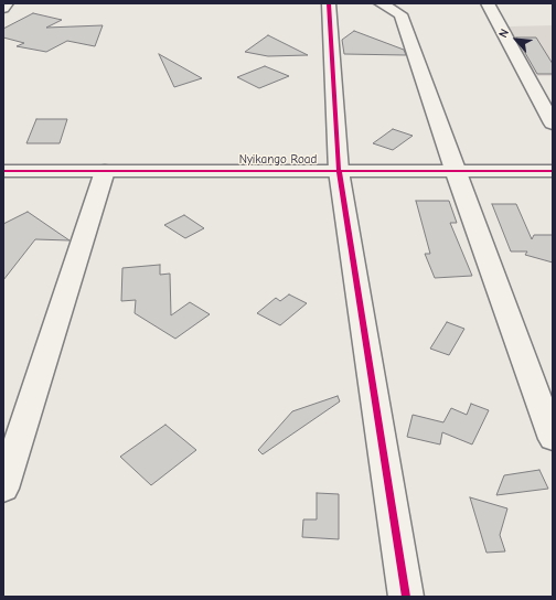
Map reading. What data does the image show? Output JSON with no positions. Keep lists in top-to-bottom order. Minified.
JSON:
{"streets":{"street":["Nyikango Road"]},"north":"top left"}
